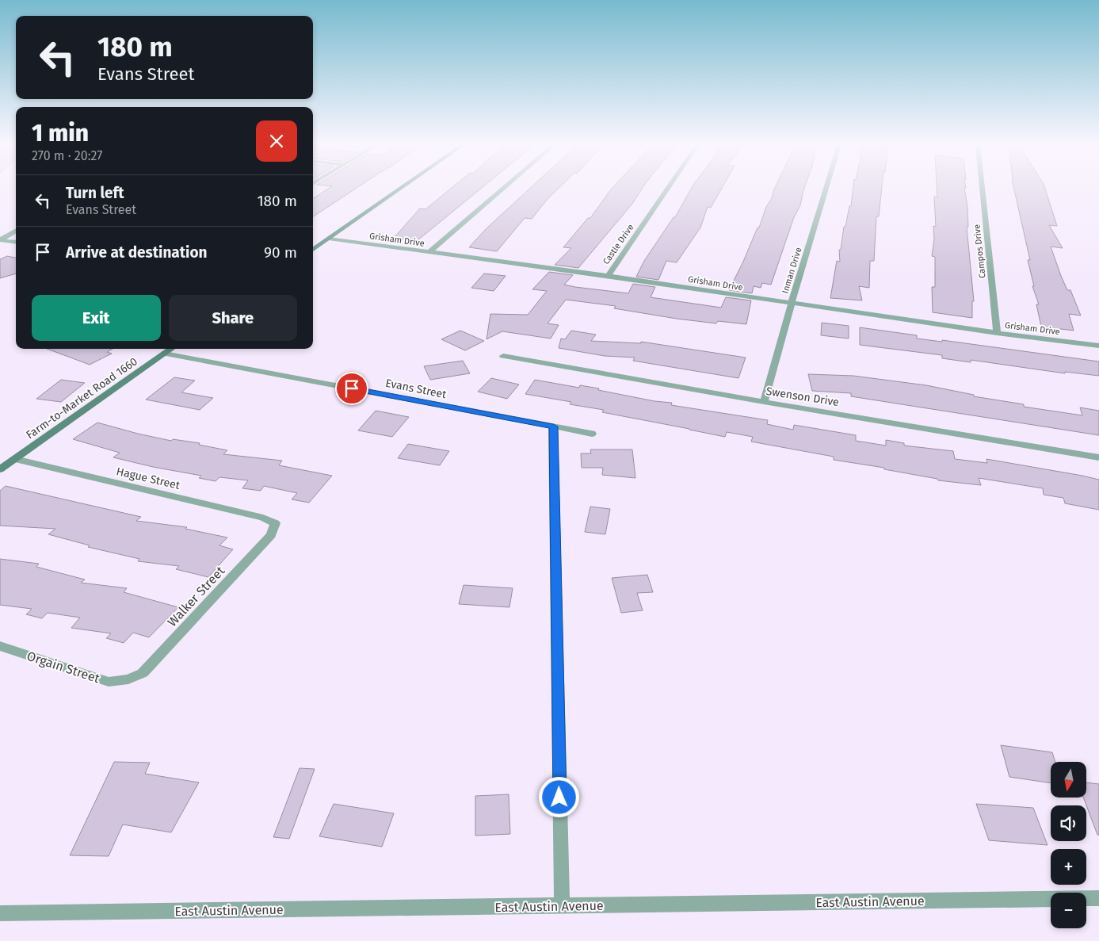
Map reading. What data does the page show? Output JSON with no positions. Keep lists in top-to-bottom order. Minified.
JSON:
{"streets":{"main road":["Farm-to-Market Road 1660"],"street":["Grisham Drive","Castle Drive","Campos Drive","Inman Drive","Evans Street","Swenson Drive","Hague Street","Walker Street","Orgain Street","East Austin Avenue"]},"crossings":[["Grisham Drive","Castle Drive"],["Grisham Drive","Campos Drive"],["Grisham Drive","Inman Drive"],["Inman Drive","Swenson Drive"],["Evans Street","Farm-to-Market Road 1660"],["Farm-to-Market Road 1660","Hague Street"],["Hague Street","Walker Street"],["Walker Street","Orgain Street"]],"north":"bottom","page":{"turn":["180 m","Evans Street"],"heading":["1 min","270 m · 20:27"],"list":[{"name":"Turn left","note":"Evans Street","value":"180 m"},{"name":"Arrive at destination","value":"90 m"}],"buttons":["Exit","Share"],"map_buttons":["+","−"]}}
